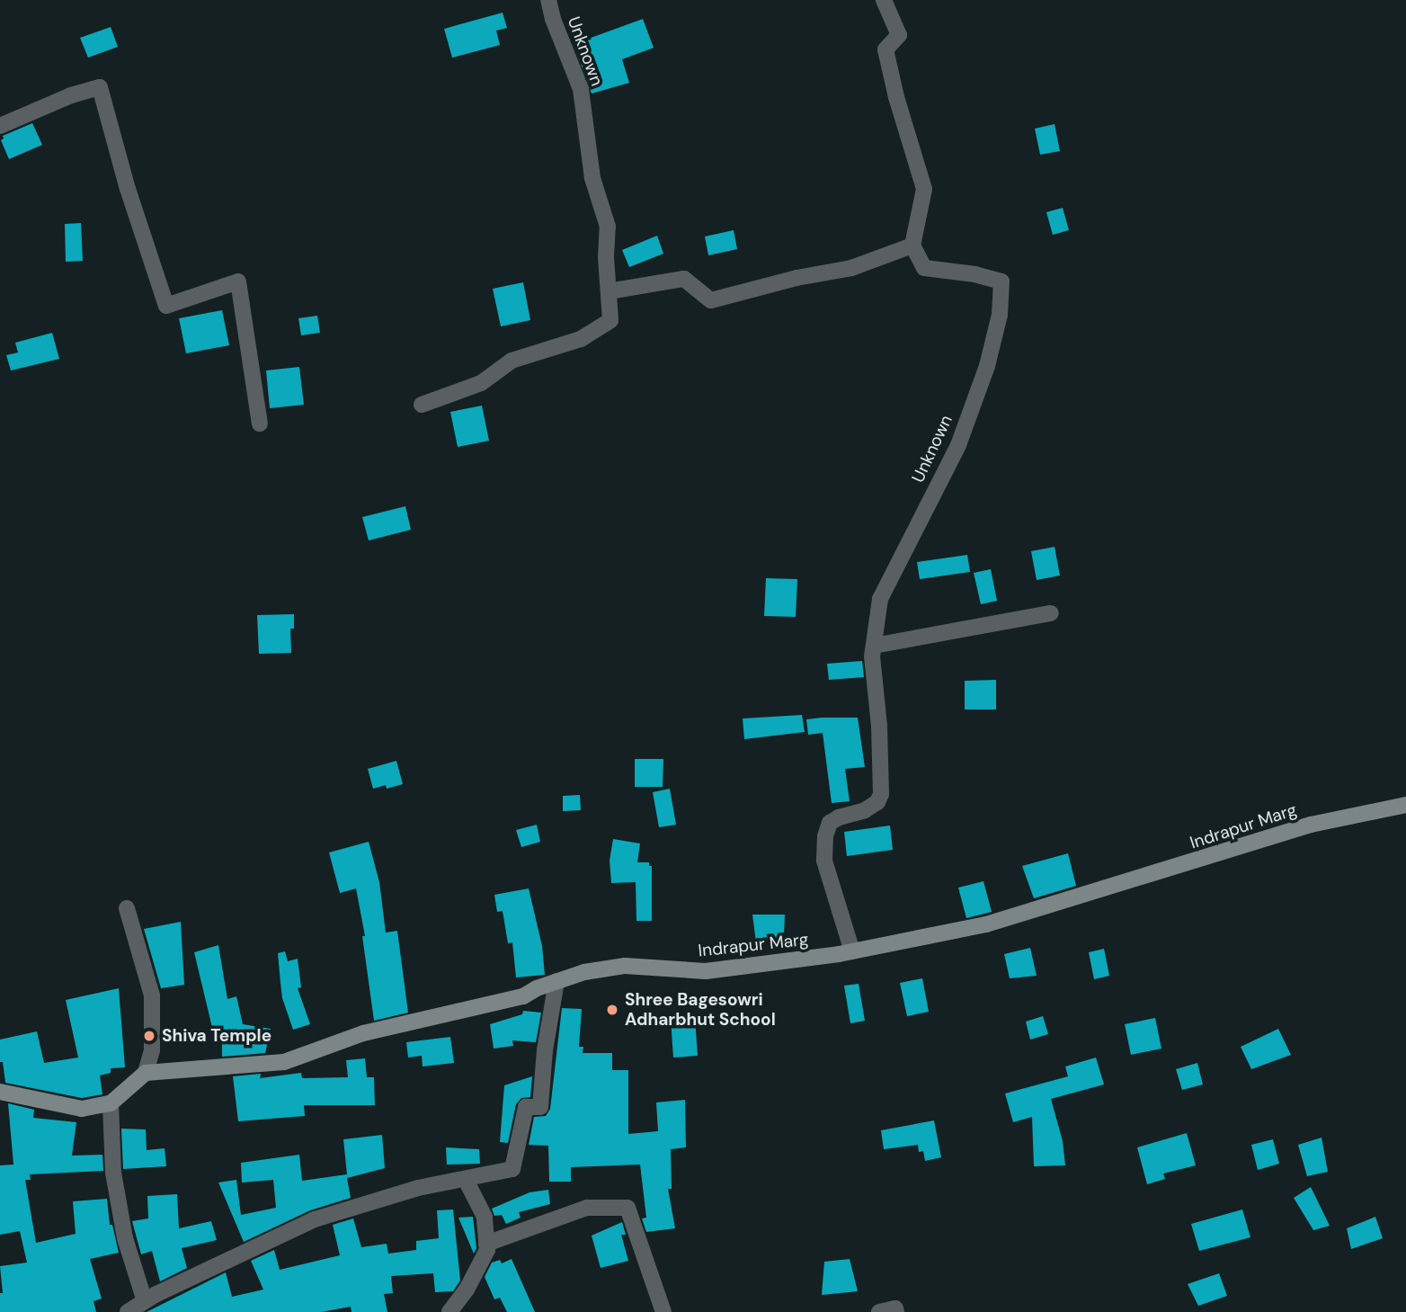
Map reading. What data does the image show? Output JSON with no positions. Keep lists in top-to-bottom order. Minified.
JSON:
{"streets":{"street":["Unknown","Indrapur Marg"]},"crossings":[["Unknown","Indrapur Marg"]],"places":["Shree Bagesowri Adharbhut School","Shiva Temple"]}
